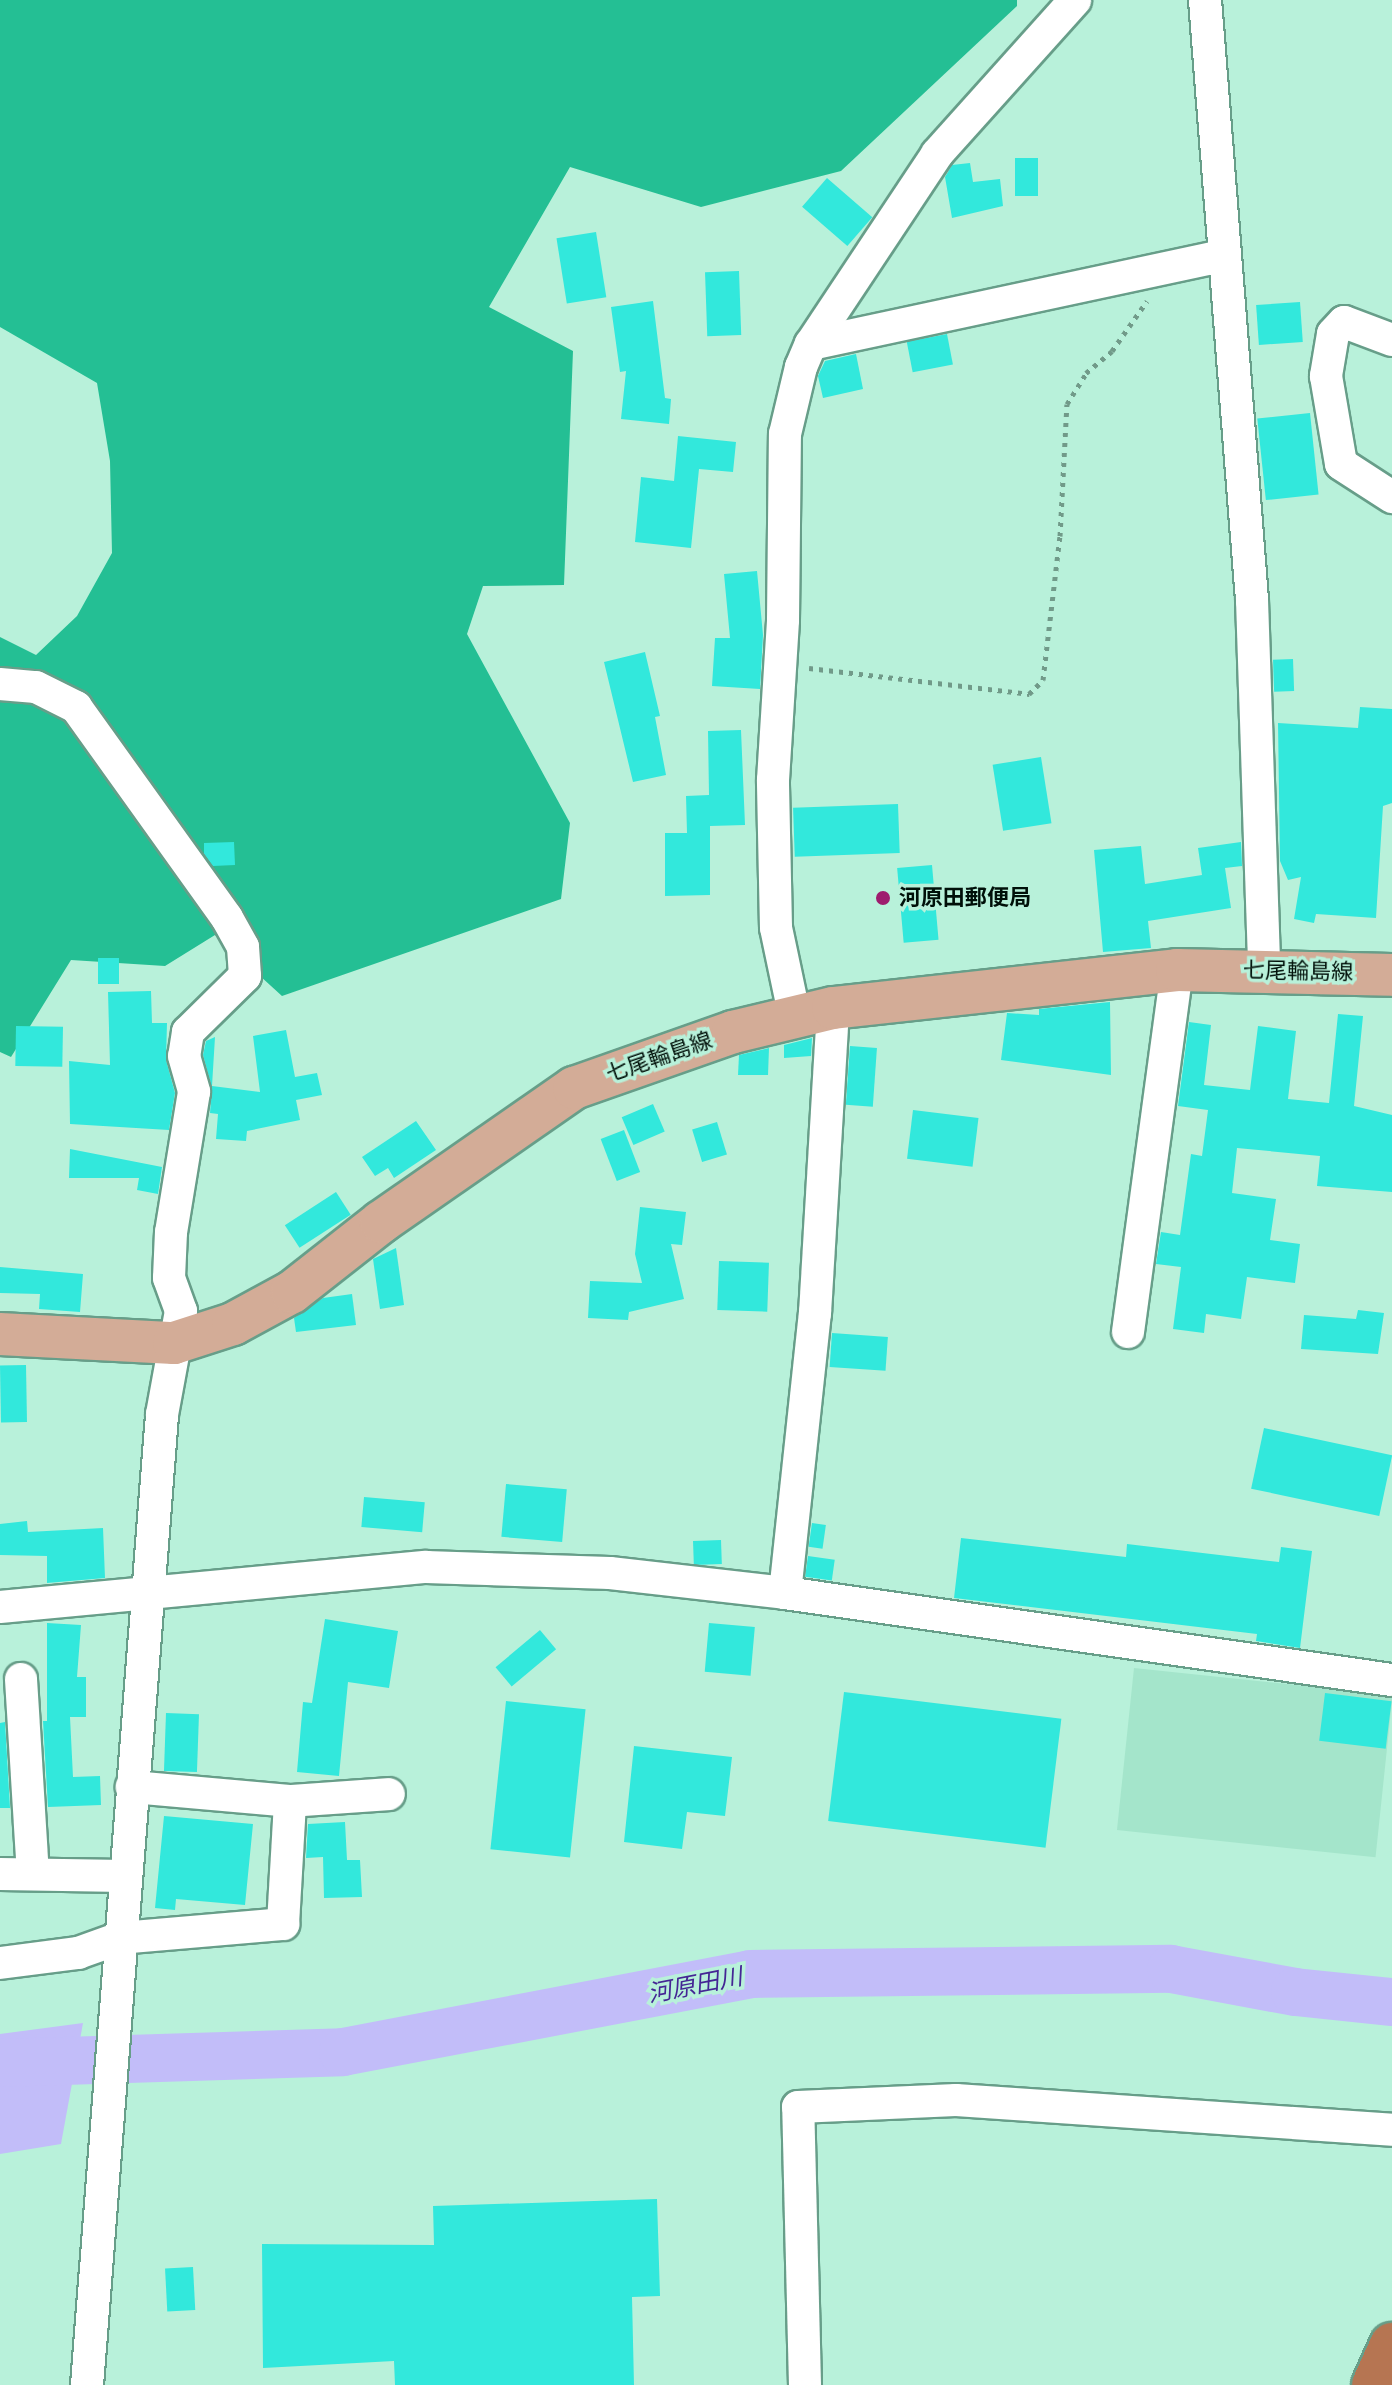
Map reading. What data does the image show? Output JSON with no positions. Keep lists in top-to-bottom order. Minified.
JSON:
{"streets":{"main road":["七尾輪島線"]},"water":["河原田川"],"places":["河原田郵便局"]}
